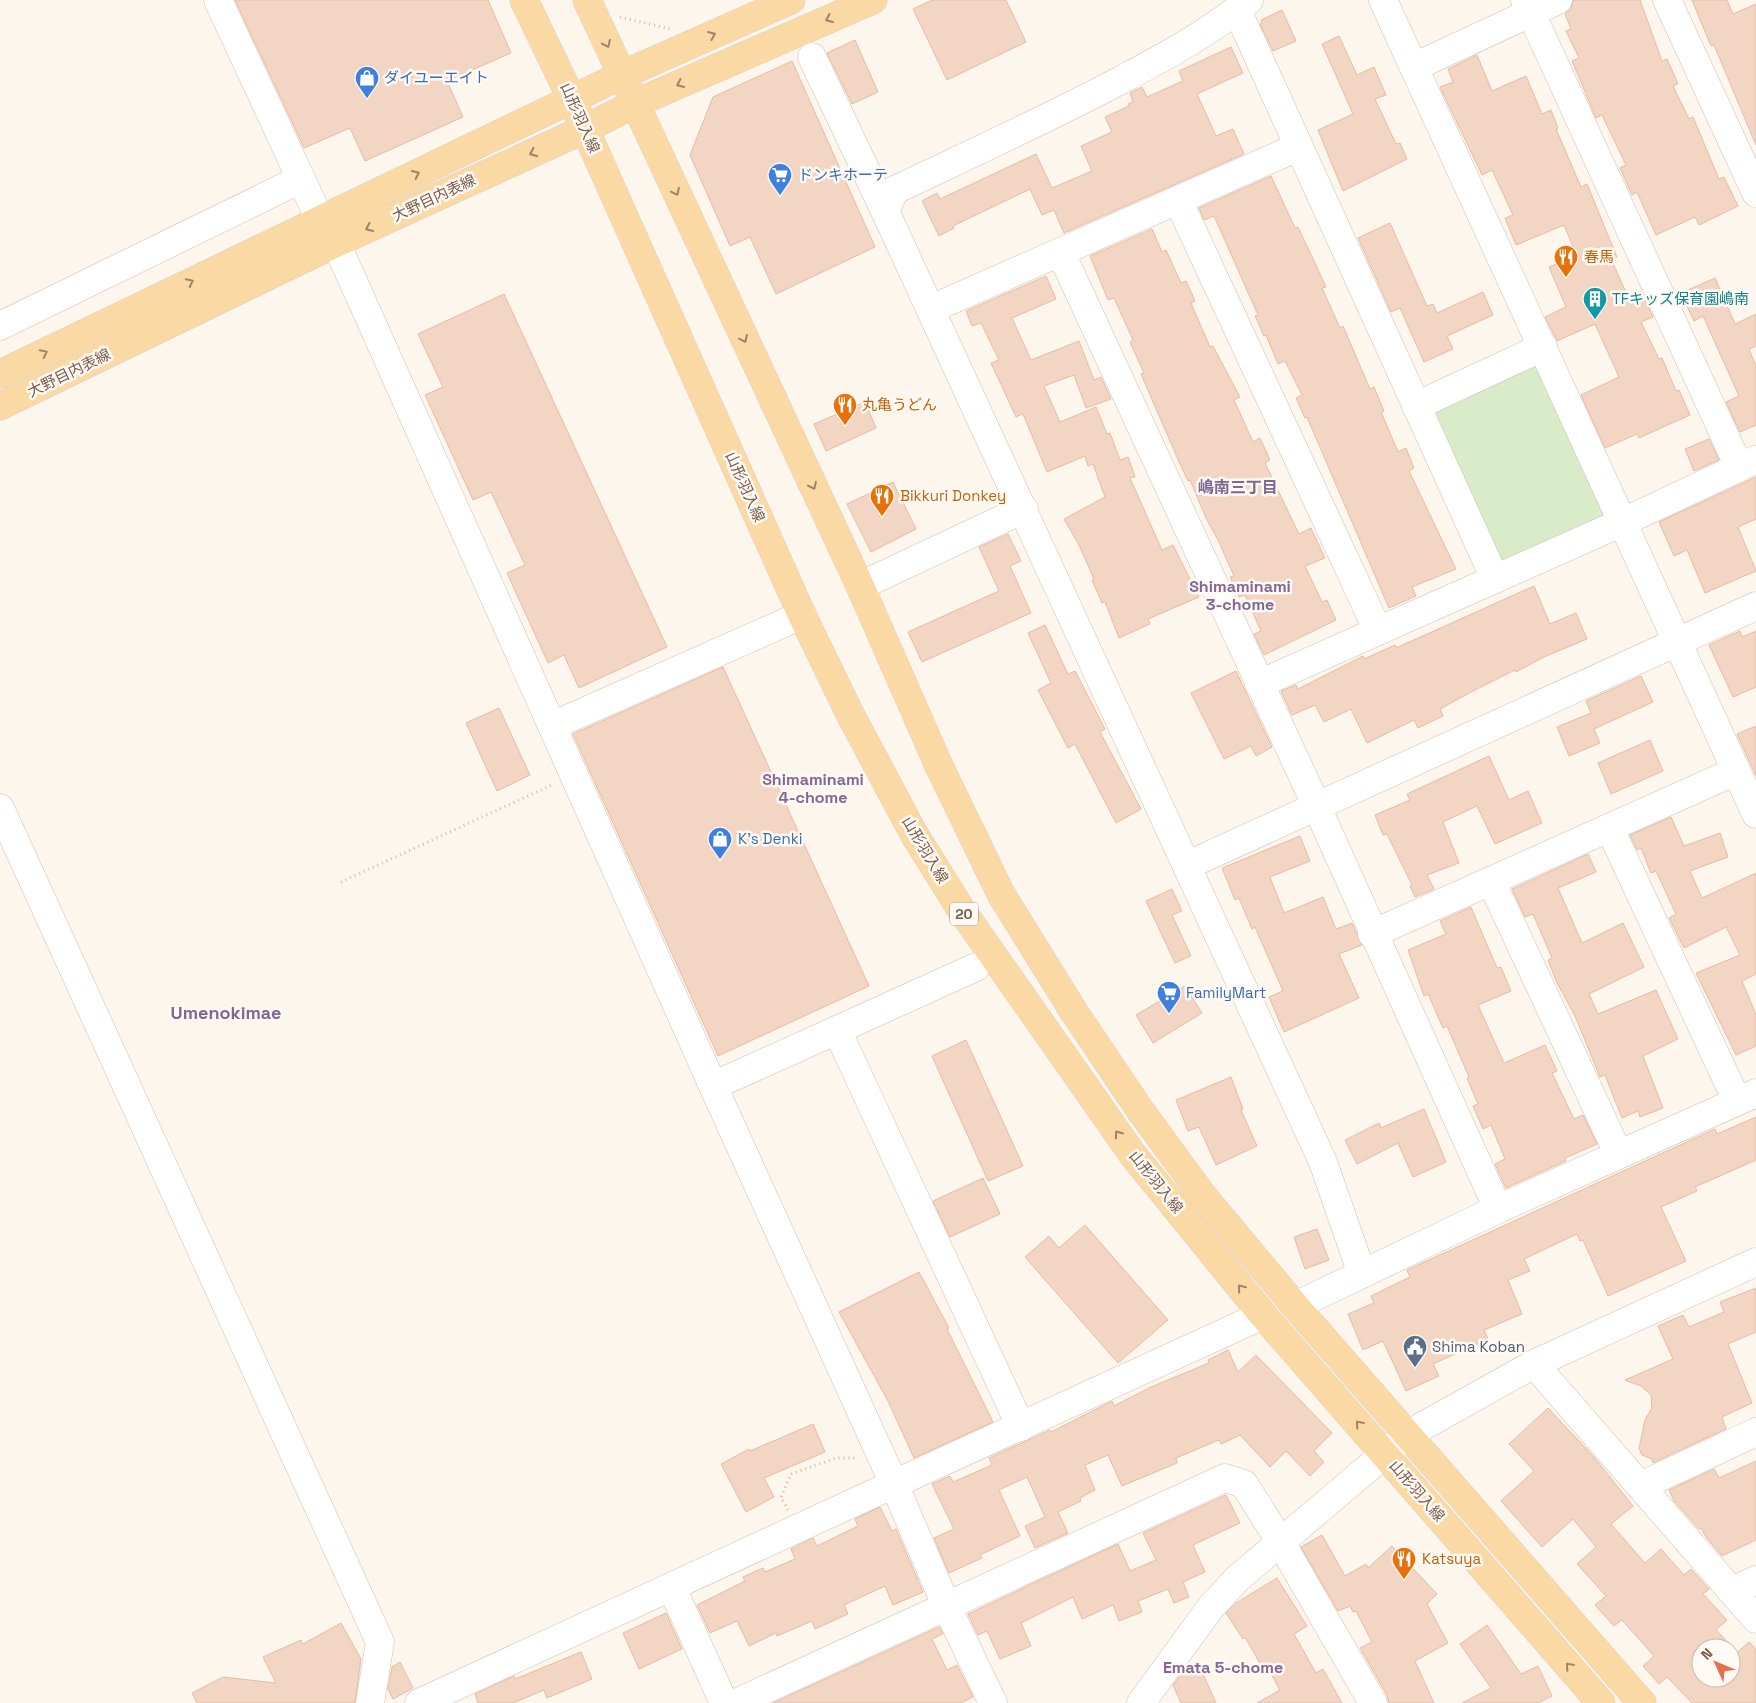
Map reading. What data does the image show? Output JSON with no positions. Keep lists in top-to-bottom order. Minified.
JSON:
{"streets":{"main road":["山形羽入線","大野目内表線","20"]},"crossings":[["山形羽入線","大野目内表線"]],"districts":["嶋南三丁目","Shimaminami 3-chome","Shimaminami 4-chome","Umenokimae","Emata 5-chome"],"places":{"shop":["ダイユーエイト","K's Denki"],"supermarket":["ドンキホーテ","FamilyMart"],"restaurant":["春馬","丸亀うどん","Bikkuri Donkey","Katsuya"],"building":["TFキッズ保育園嶋南"],"public building":["Shima Koban"]},"north":"top left"}
